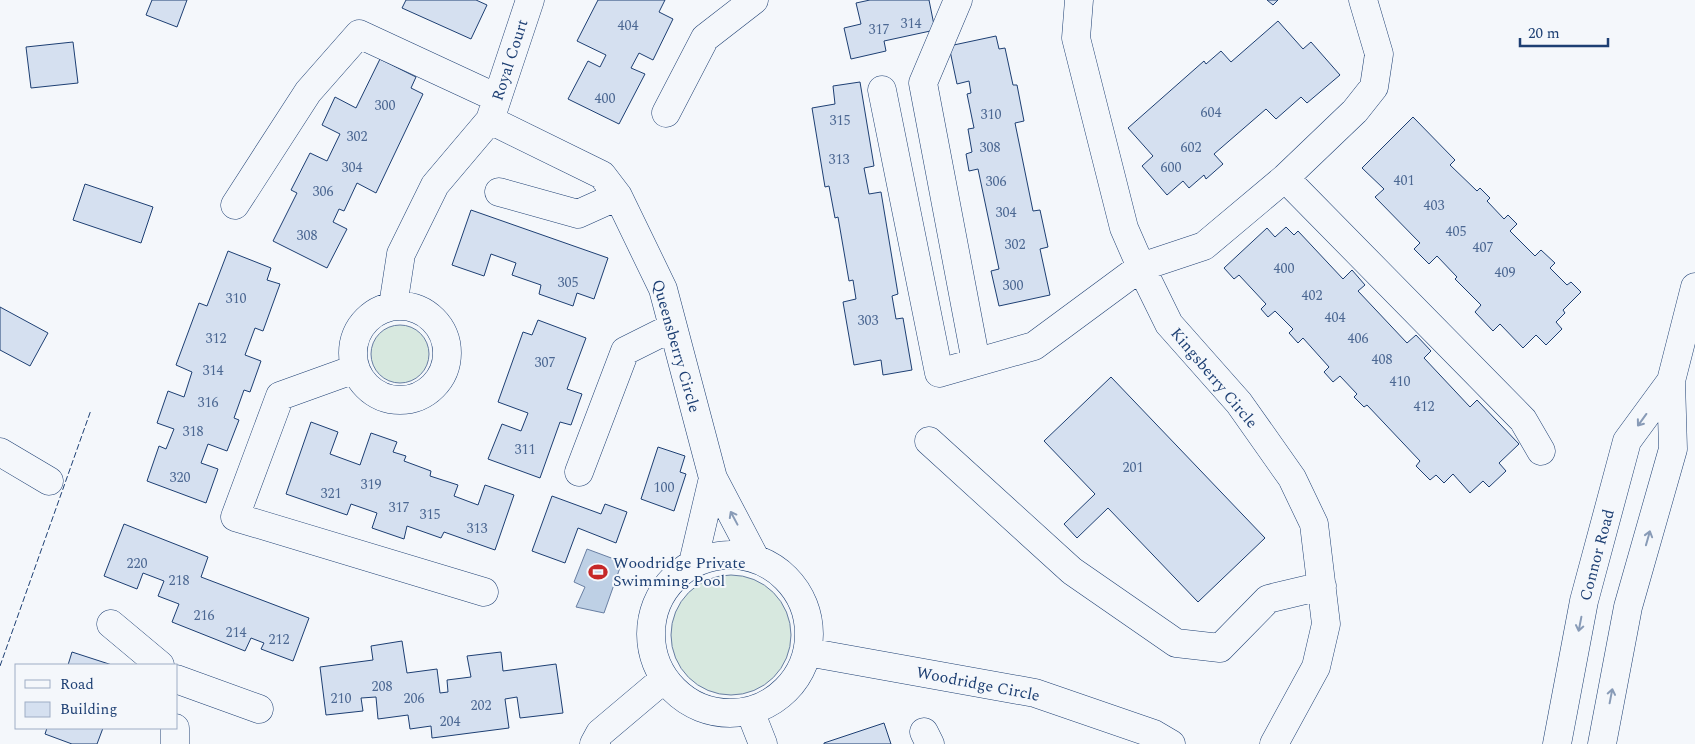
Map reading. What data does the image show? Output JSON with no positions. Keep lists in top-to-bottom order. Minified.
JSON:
{"streets":{"street":["Royal Court","Queensberry Circle","Kingsberry Circle","Connor Road","Woodridge Circle"]},"crossings":[["Royal Court","Queensberry Circle"],["Queensberry Circle","Woodridge Circle"]],"places":{"sports":["Woodridge Private Swimming Pool"]},"house_numbers":["314","404","317","400","300","604","310","315","302","308","602","313","304","600","401","306","306","403","304","405","308","302","407","400","409","305","300","402","310","404","303","312","406","408","307","314","410","316","412","318","311","201","320","319","100","321","317","315","313","220","218","216","214","212","208","210","206","202","204"],"legend":["Road","Building"],"scale_bar":"20 m"}
